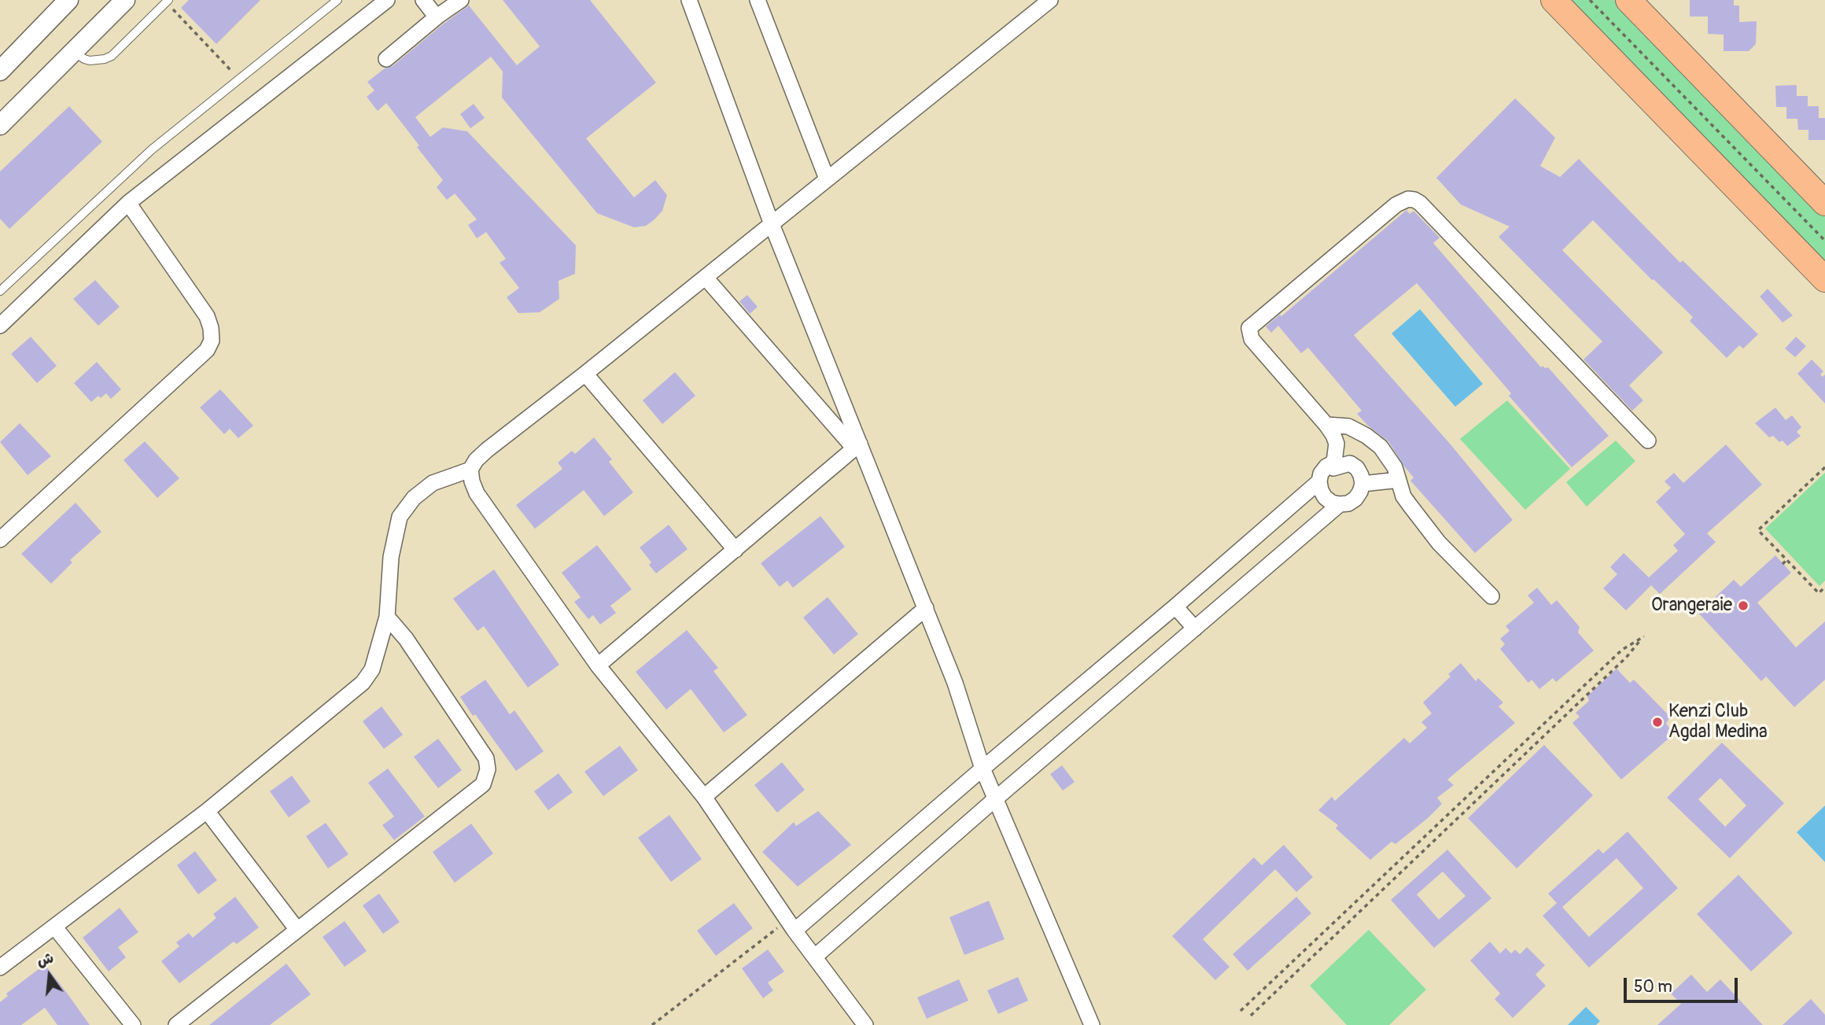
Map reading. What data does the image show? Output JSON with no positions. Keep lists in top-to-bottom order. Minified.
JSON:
{"places":["Orangeraie","Kenzi Club Agdal Medina"],"scale_bar":"50 m","north":"top"}
